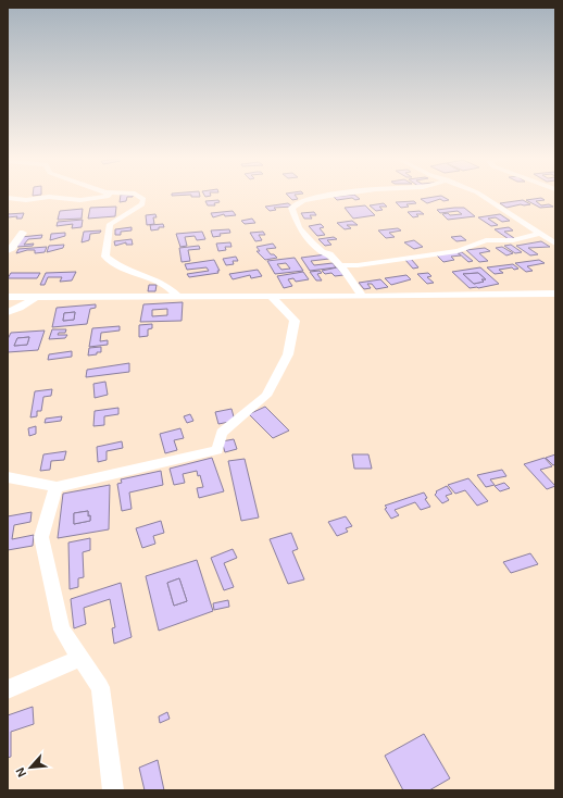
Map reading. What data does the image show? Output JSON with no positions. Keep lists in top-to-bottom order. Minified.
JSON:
{"north":"bottom left"}
